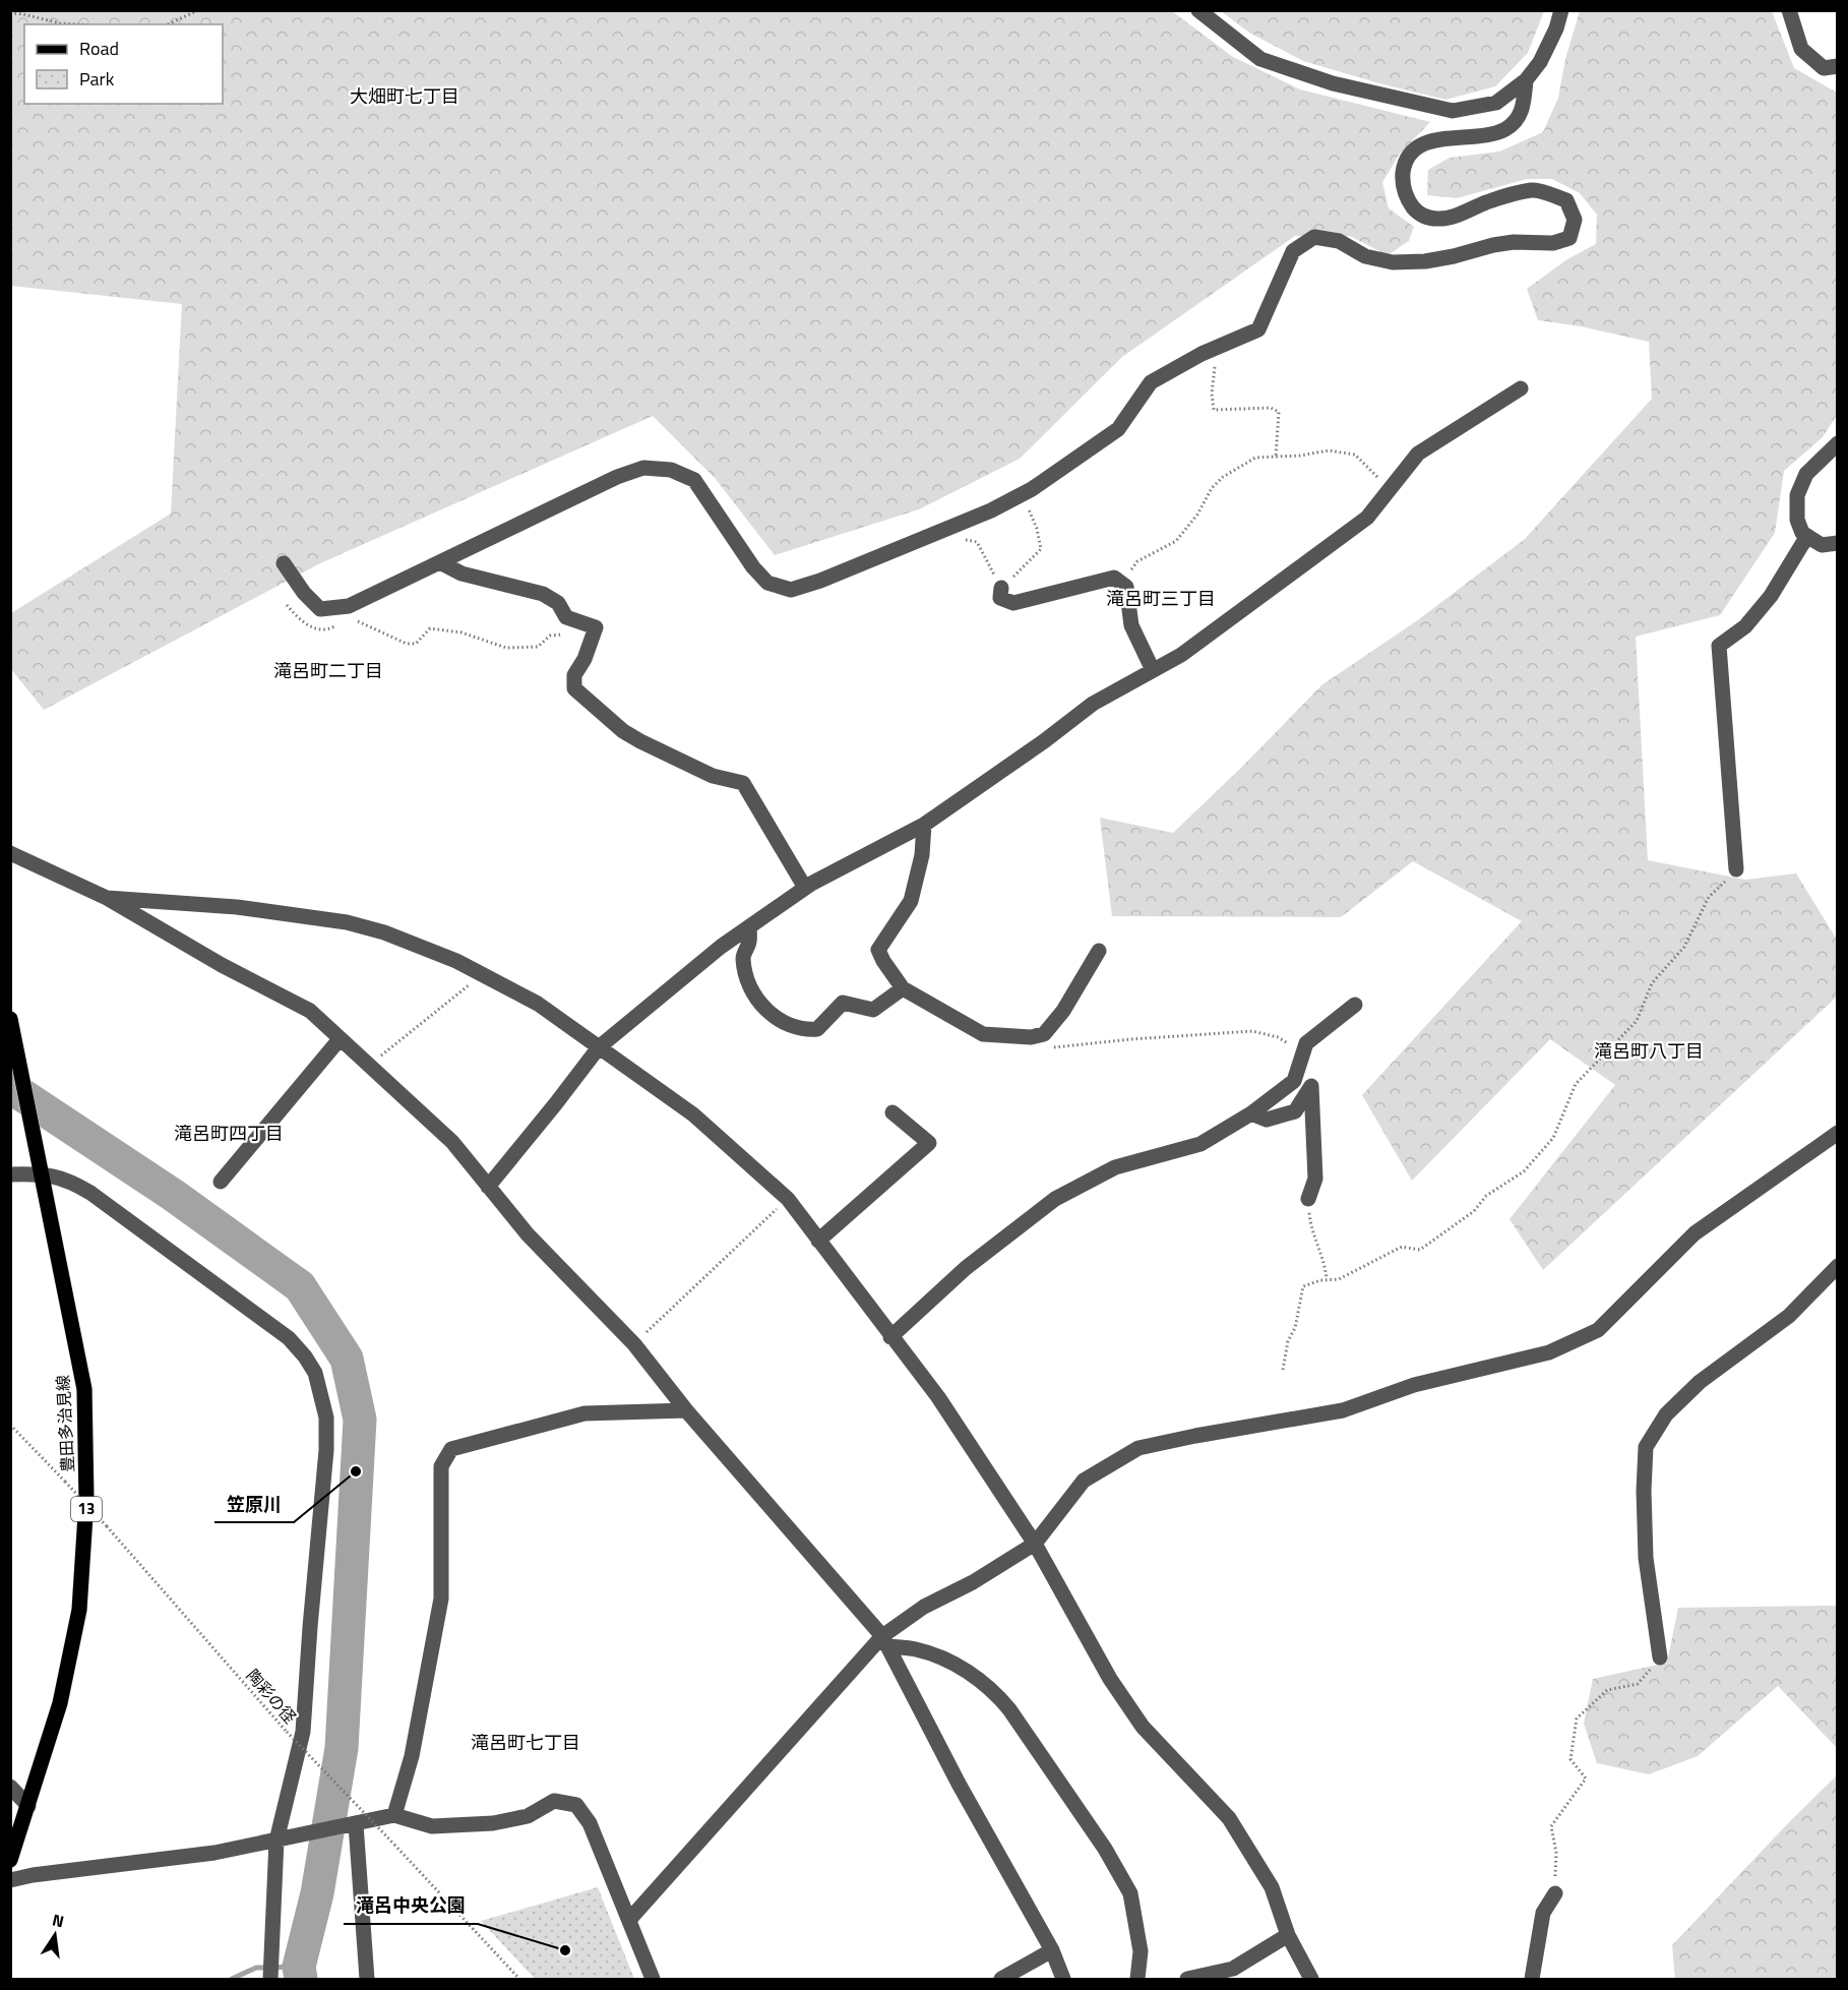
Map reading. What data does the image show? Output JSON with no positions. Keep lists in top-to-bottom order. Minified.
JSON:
{"streets":{"main road":["豊田多治見線","13"],"path":["陶彩の径"]},"districts":["大畑町七丁目","滝呂町三丁目","滝呂町二丁目","滝呂町八丁目","滝呂町四丁目","滝呂町七丁目"],"places":["笠原川","滝呂中央公園"],"legend":["Road","Park"],"north":"top"}
